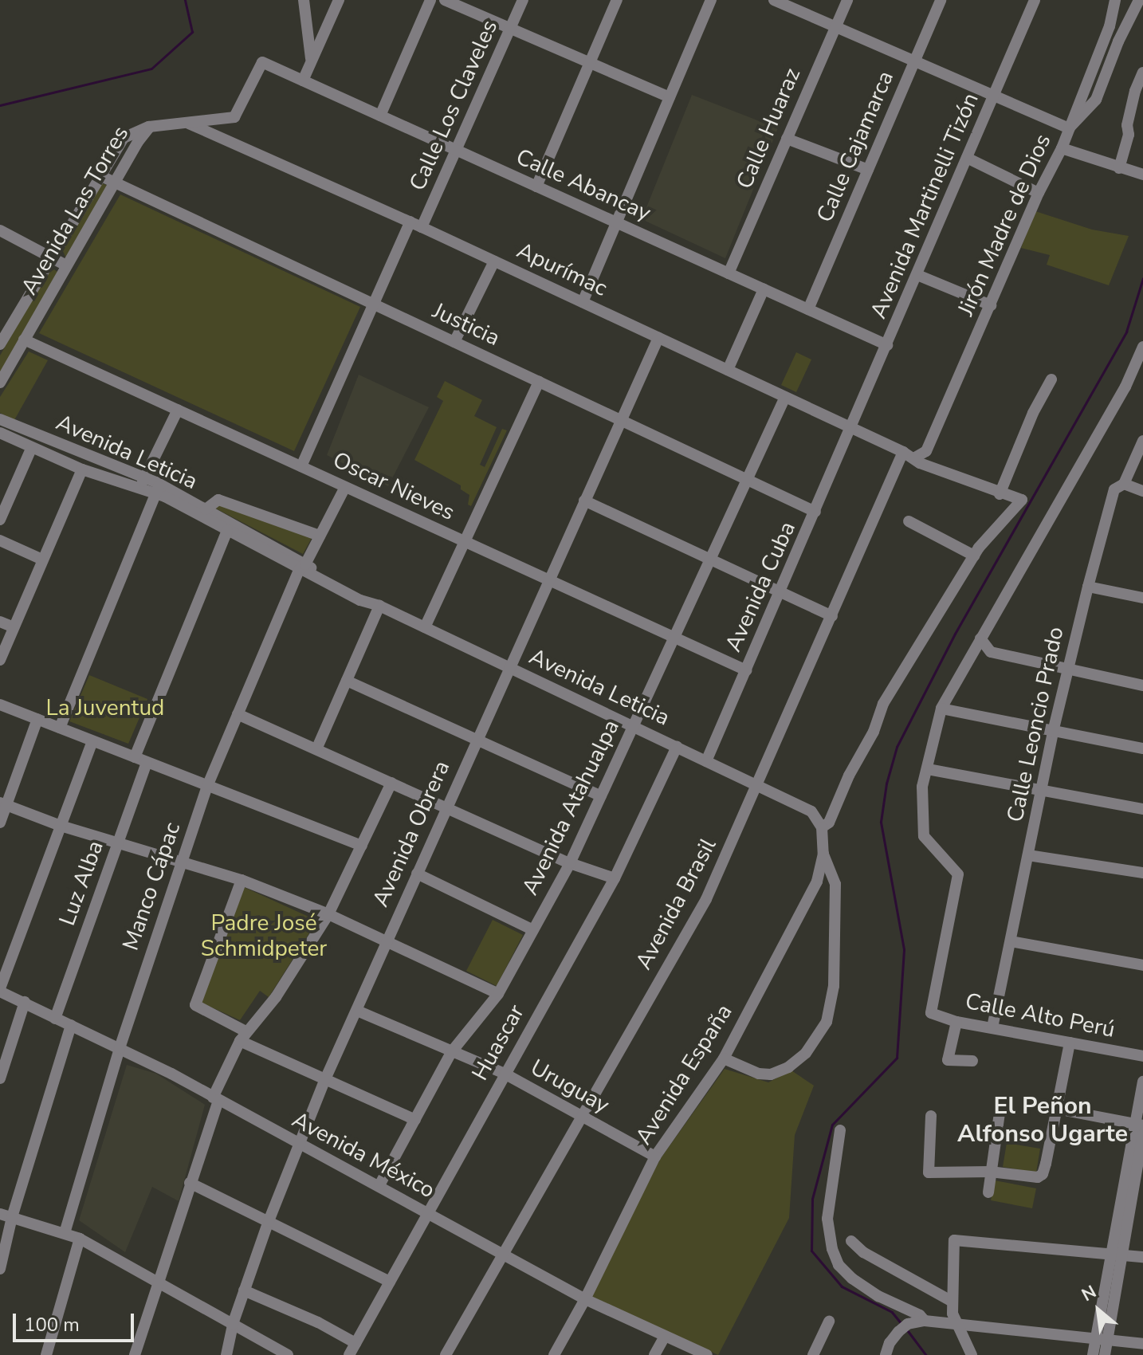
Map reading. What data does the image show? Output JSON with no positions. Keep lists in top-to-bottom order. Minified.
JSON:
{"streets":{"street":["Calle Los Claveles","Calle Huaraz","Calle Cajamarca","Calle Abancay","Avenida Martinelli Tizón","Avenida Las Torres","Jirón Madre de Dios","Apurímac","Justicia","Avenida Leticia","Oscar Nieves","Avenida Cuba","Calle Leoncio Prado","Avenida Atahualpa","Avenida Obrera","Luz Alba","Manco Cápac","Avenida Brasil","Calle Alto Perú","Huascar","Avenida España","Uruguay","Avenida México"]},"crossings":[["Calle Los Claveles","Calle Abancay"],["Calle Los Claveles","Apurímac"],["Calle Huaraz","Calle Abancay"],["Calle Cajamarca","Calle Abancay"],["Calle Abancay","Avenida Martinelli Tizón"],["Calle Abancay","Avenida Las Torres"],["Avenida Martinelli Tizón","Apurímac"],["Avenida Martinelli Tizón","Avenida Cuba"],["Avenida Las Torres","Apurímac"],["Avenida Las Torres","Justicia"],["Avenida Las Torres","Oscar Nieves"],["Jirón Madre de Dios","Apurímac"],["Apurímac","Avenida Cuba"],["Apurímac","Avenida Atahualpa"],["Apurímac","Avenida Obrera"],["Apurímac","Avenida Brasil"],["Justicia","Avenida Cuba"],["Justicia","Avenida Atahualpa"],["Justicia","Avenida Obrera"],["Avenida Leticia","Avenida Cuba"],["Avenida Leticia","Avenida Atahualpa"],["Avenida Leticia","Avenida Obrera"],["Avenida Leticia","Manco Cápac"],["Avenida Leticia","Avenida Brasil"],["Avenida Leticia","Huascar"],["Avenida Leticia","Avenida España"],["Oscar Nieves","Avenida Cuba"],["Oscar Nieves","Avenida Atahualpa"],["Oscar Nieves","Avenida Obrera"],["Oscar Nieves","Manco Cápac"],["Calle Leoncio Prado","Calle Alto Perú"],["Avenida Atahualpa","Uruguay"],["Avenida Atahualpa","Avenida México"],["Avenida Obrera","Uruguay"],["Avenida Obrera","Avenida México"],["Luz Alba","Avenida México"],["Manco Cápac","Avenida México"],["Avenida Brasil","Uruguay"],["Avenida Brasil","Avenida México"],["Huascar","Uruguay"],["Huascar","Avenida México"],["Avenida España","Uruguay"],["Avenida España","Avenida México"]],"districts":["El Peñon Alfonso Ugarte"],"parks":["La Juventud","Padre José Schmidpeter"],"scale_bar":"100 m","north":"top left"}
